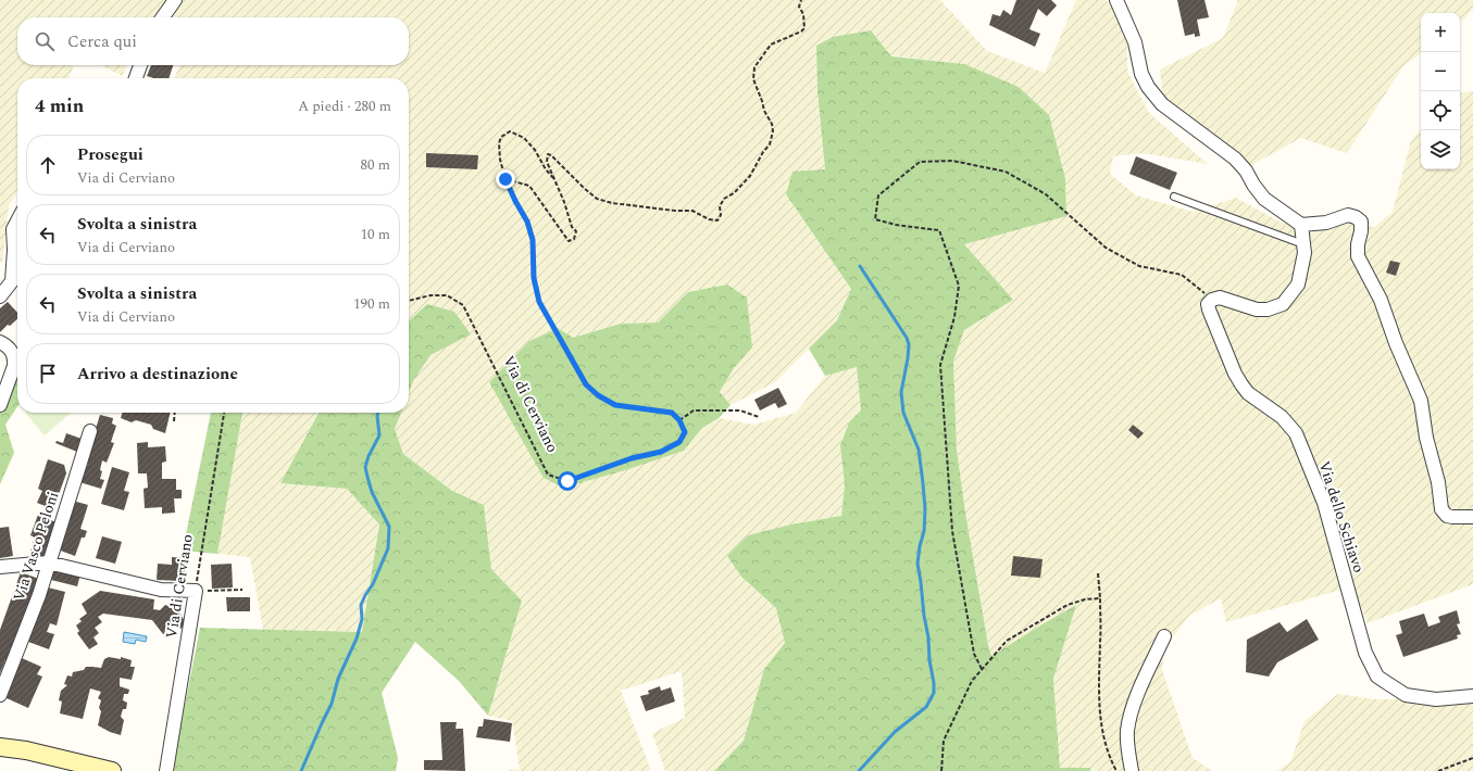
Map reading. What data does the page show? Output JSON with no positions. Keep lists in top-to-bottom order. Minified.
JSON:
{"streets":{"street":["Via di Cerviano","Via dello Schiavo","Via Vasco Peloni"]},"page":{"map_buttons":["+","−"],"search":"Cerca qui","heading":["4 min","A piedi · 280 m"],"list":[["Prosegui","Via di Cerviano","80 m"],["Svolta a sinistra","Via di Cerviano","10 m"],["Svolta a sinistra","Via di Cerviano","190 m"],"Arrivo a destinazione"]}}
